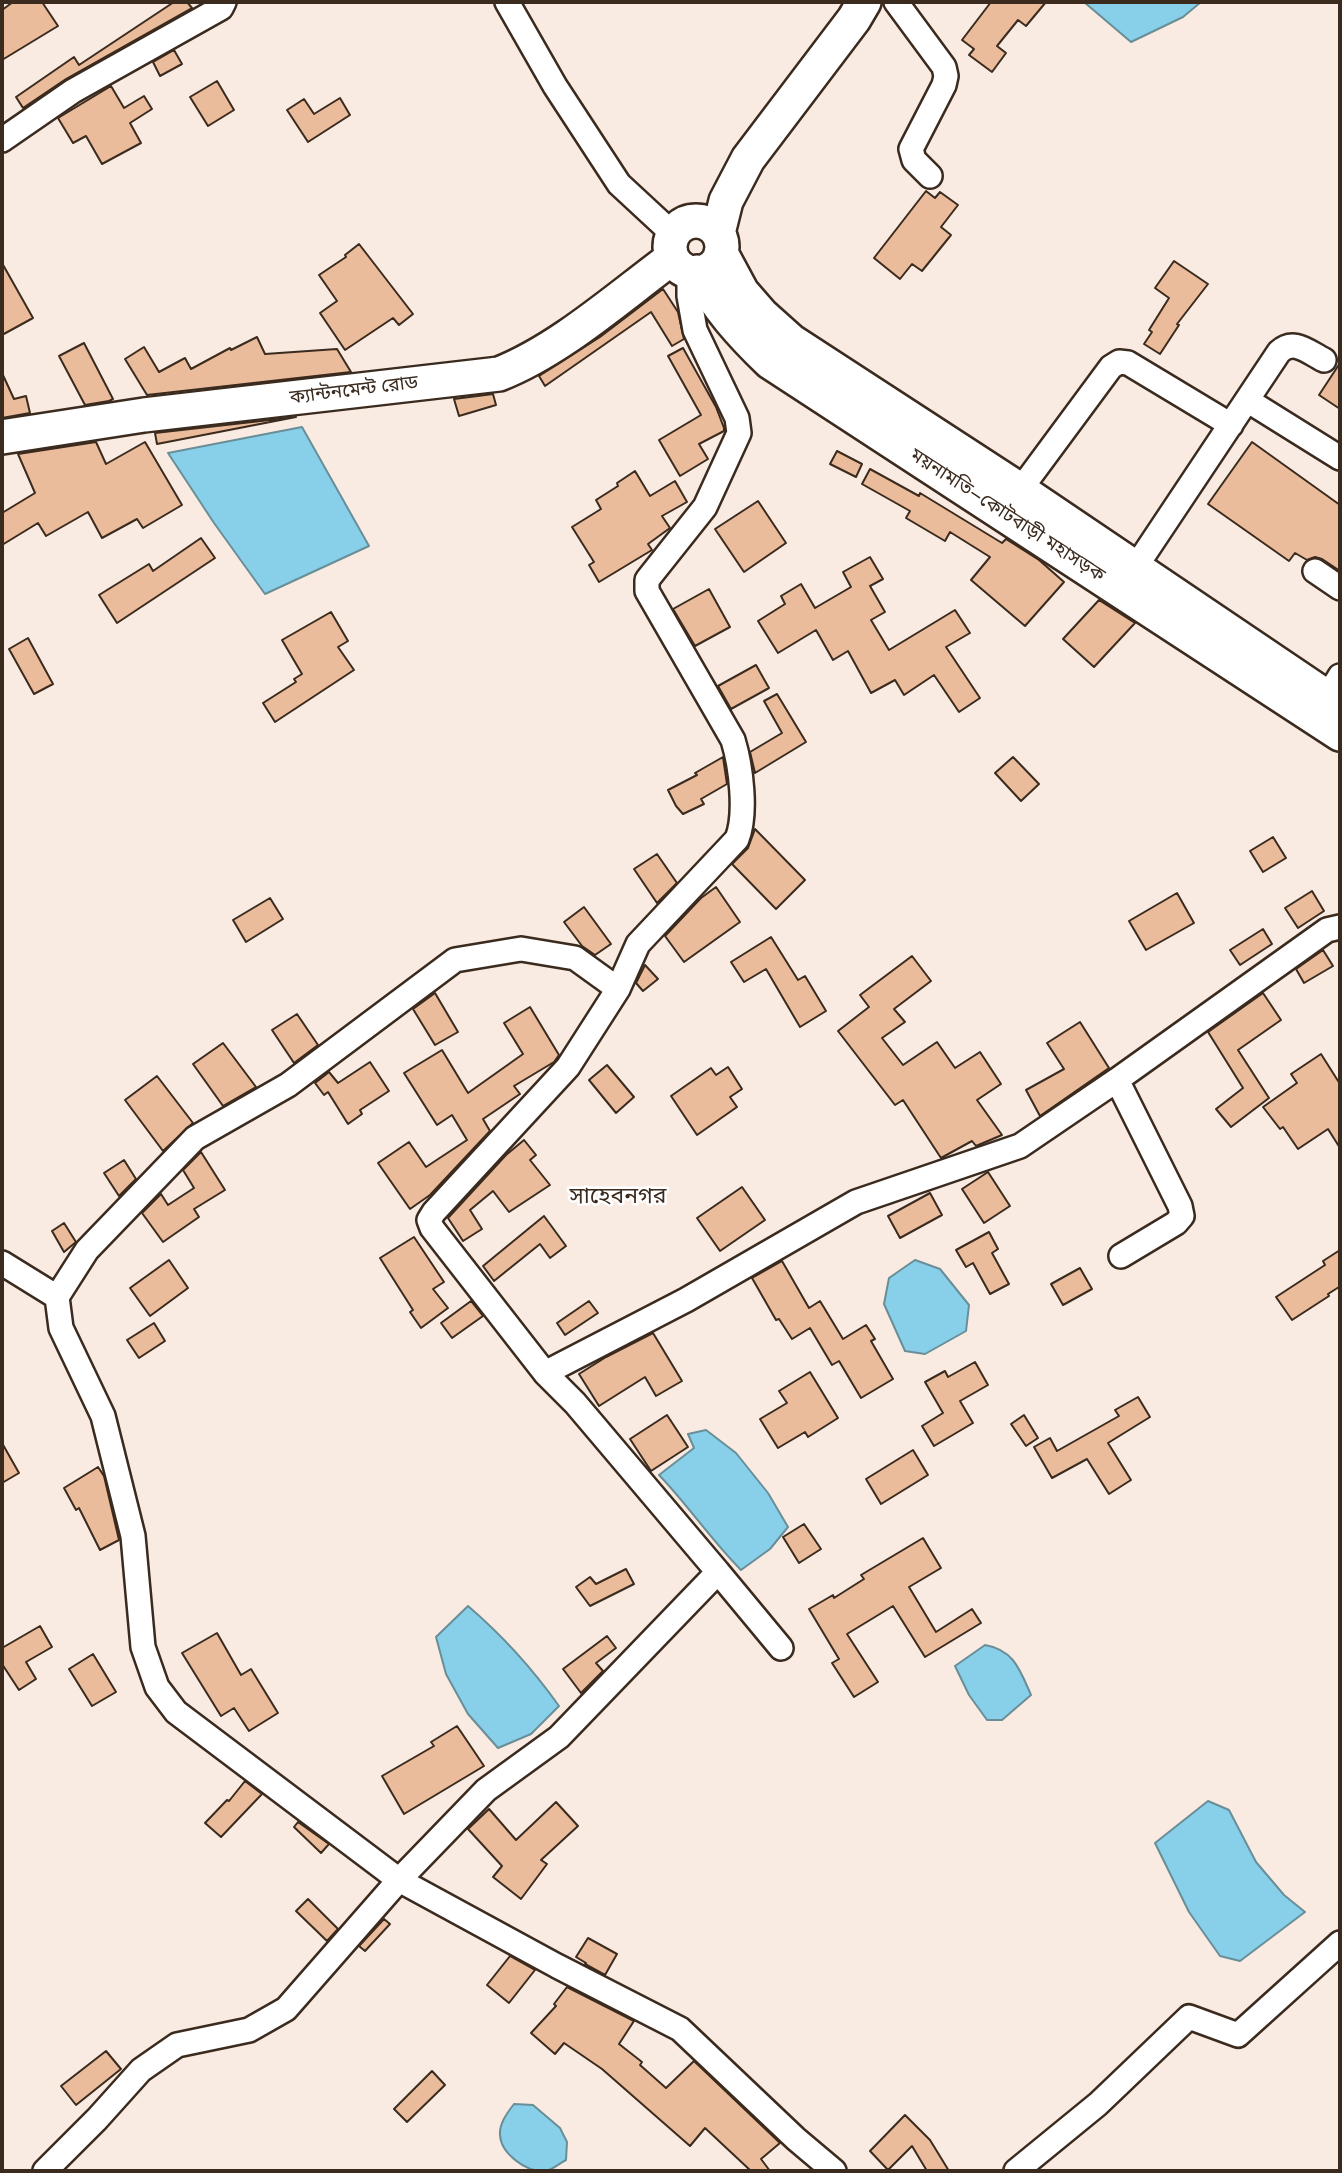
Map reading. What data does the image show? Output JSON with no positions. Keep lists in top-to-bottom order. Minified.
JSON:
{"streets":{"main road":["ক্যান্টনমেন্ট রোড","ময়নামতি–কোটবাড়ী মহাসড়ক"]},"crossings":[["ক্যান্টনমেন্ট রোড","ময়নামতি–কোটবাড়ী মহাসড়ক"]],"districts":["সাহেবনগর"]}
